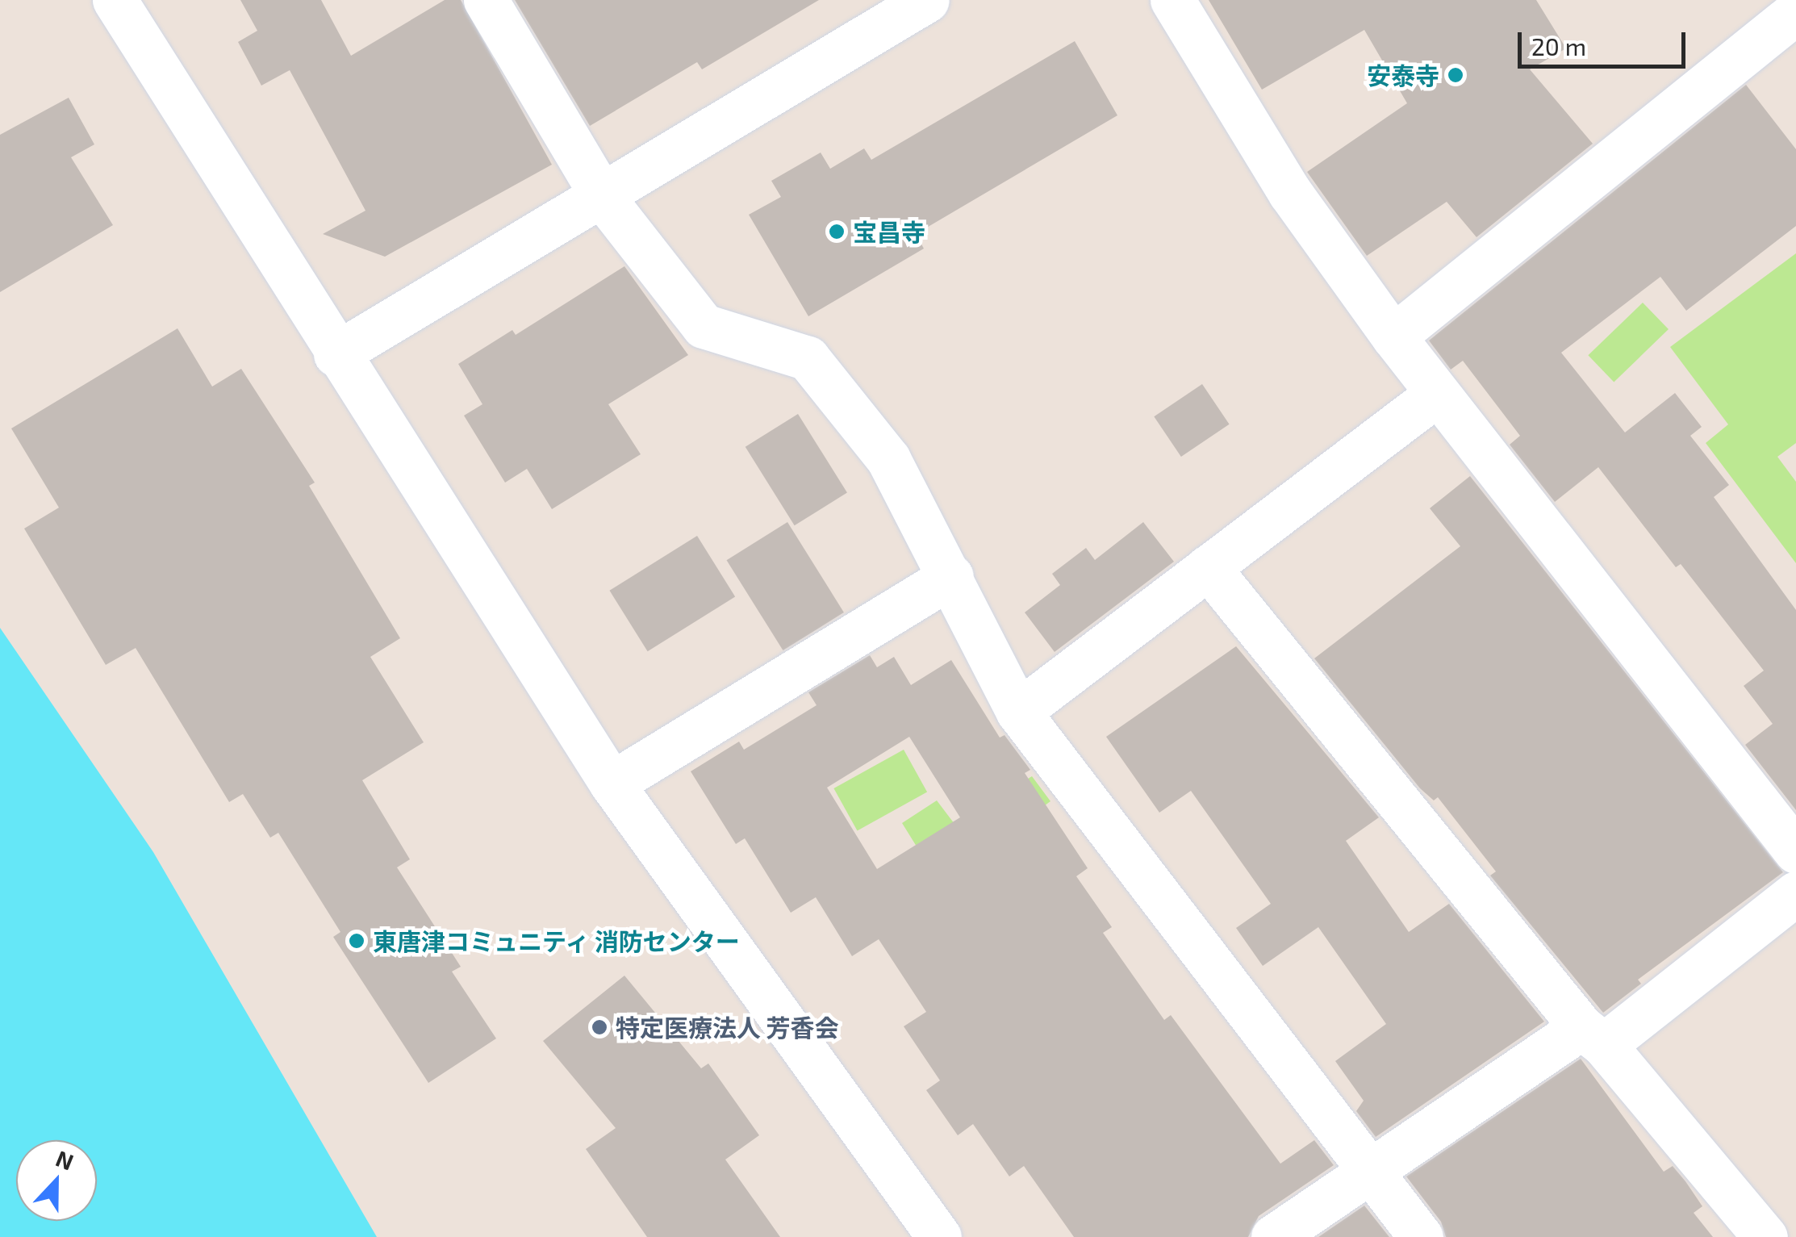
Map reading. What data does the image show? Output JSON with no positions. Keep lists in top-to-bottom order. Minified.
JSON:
{"places":["安泰寺","宝昌寺","東唐津コミュニティ 消防センター","特定医療法人 芳香会"],"scale_bar":"20 m","north":"top"}
